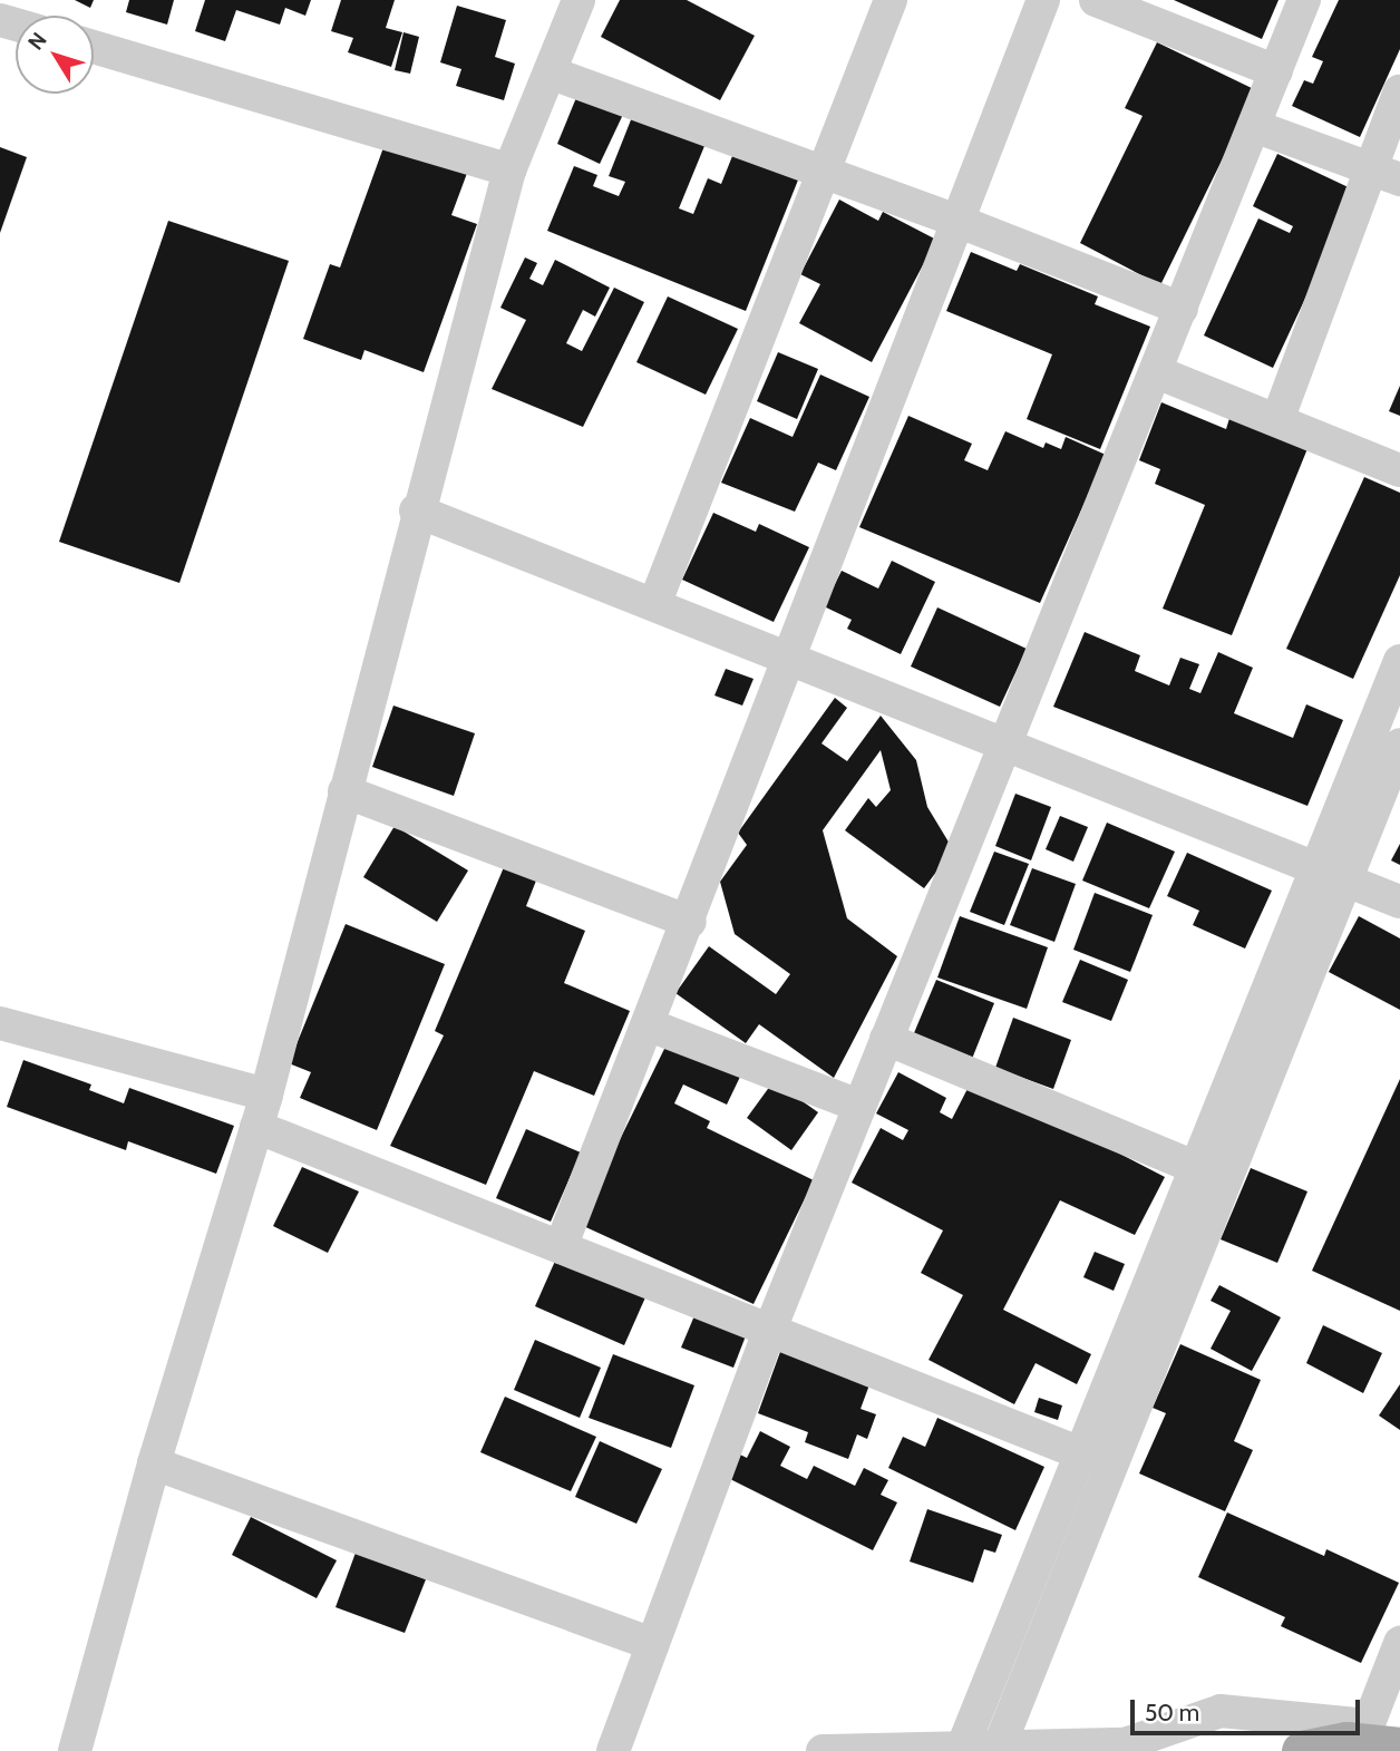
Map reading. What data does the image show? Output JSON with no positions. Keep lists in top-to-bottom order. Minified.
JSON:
{"scale_bar":"50 m","north":"top left"}
